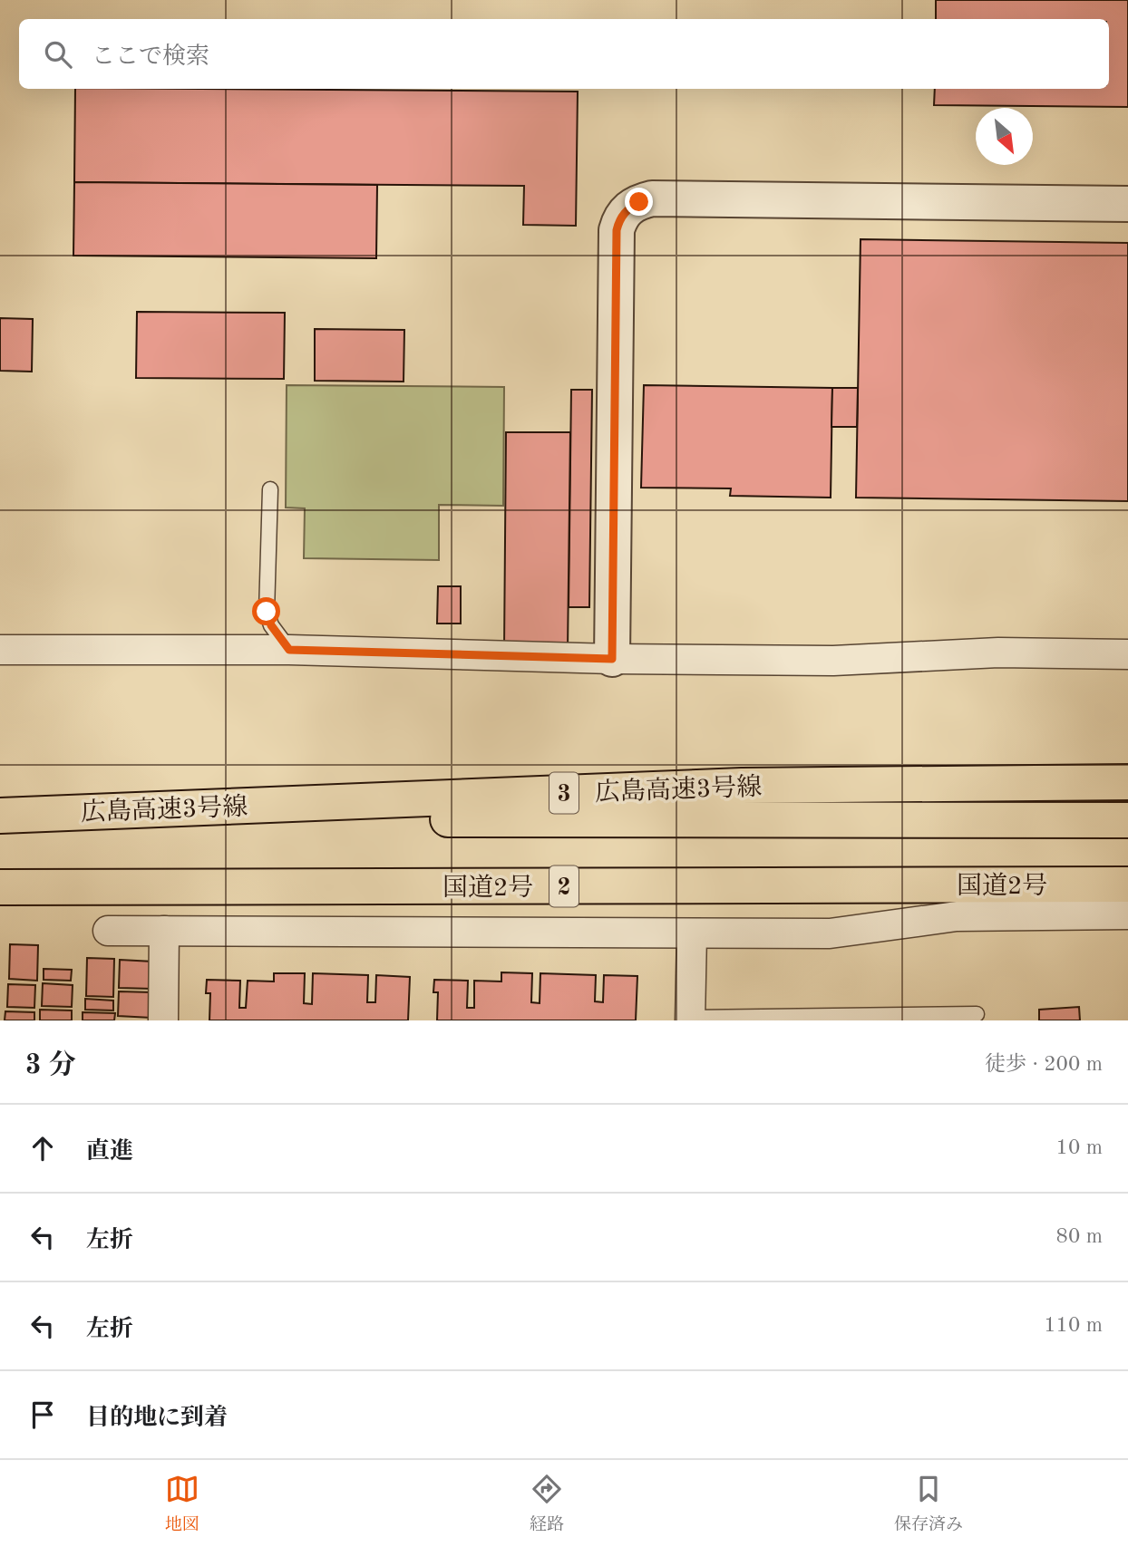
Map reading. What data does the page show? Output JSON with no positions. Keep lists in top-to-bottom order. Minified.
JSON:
{"streets":{"highway":["広島高速3号線","3","国道2号","2"]},"north":"bottom right","page":{"search":"ここで検索","heading":["3 分","徒歩 · 200 m"],"list":[["直進","10 m"],["左折","80 m"],["左折","110 m"],"目的地に到着"],"nav":["地図","経路","保存済み"]}}
